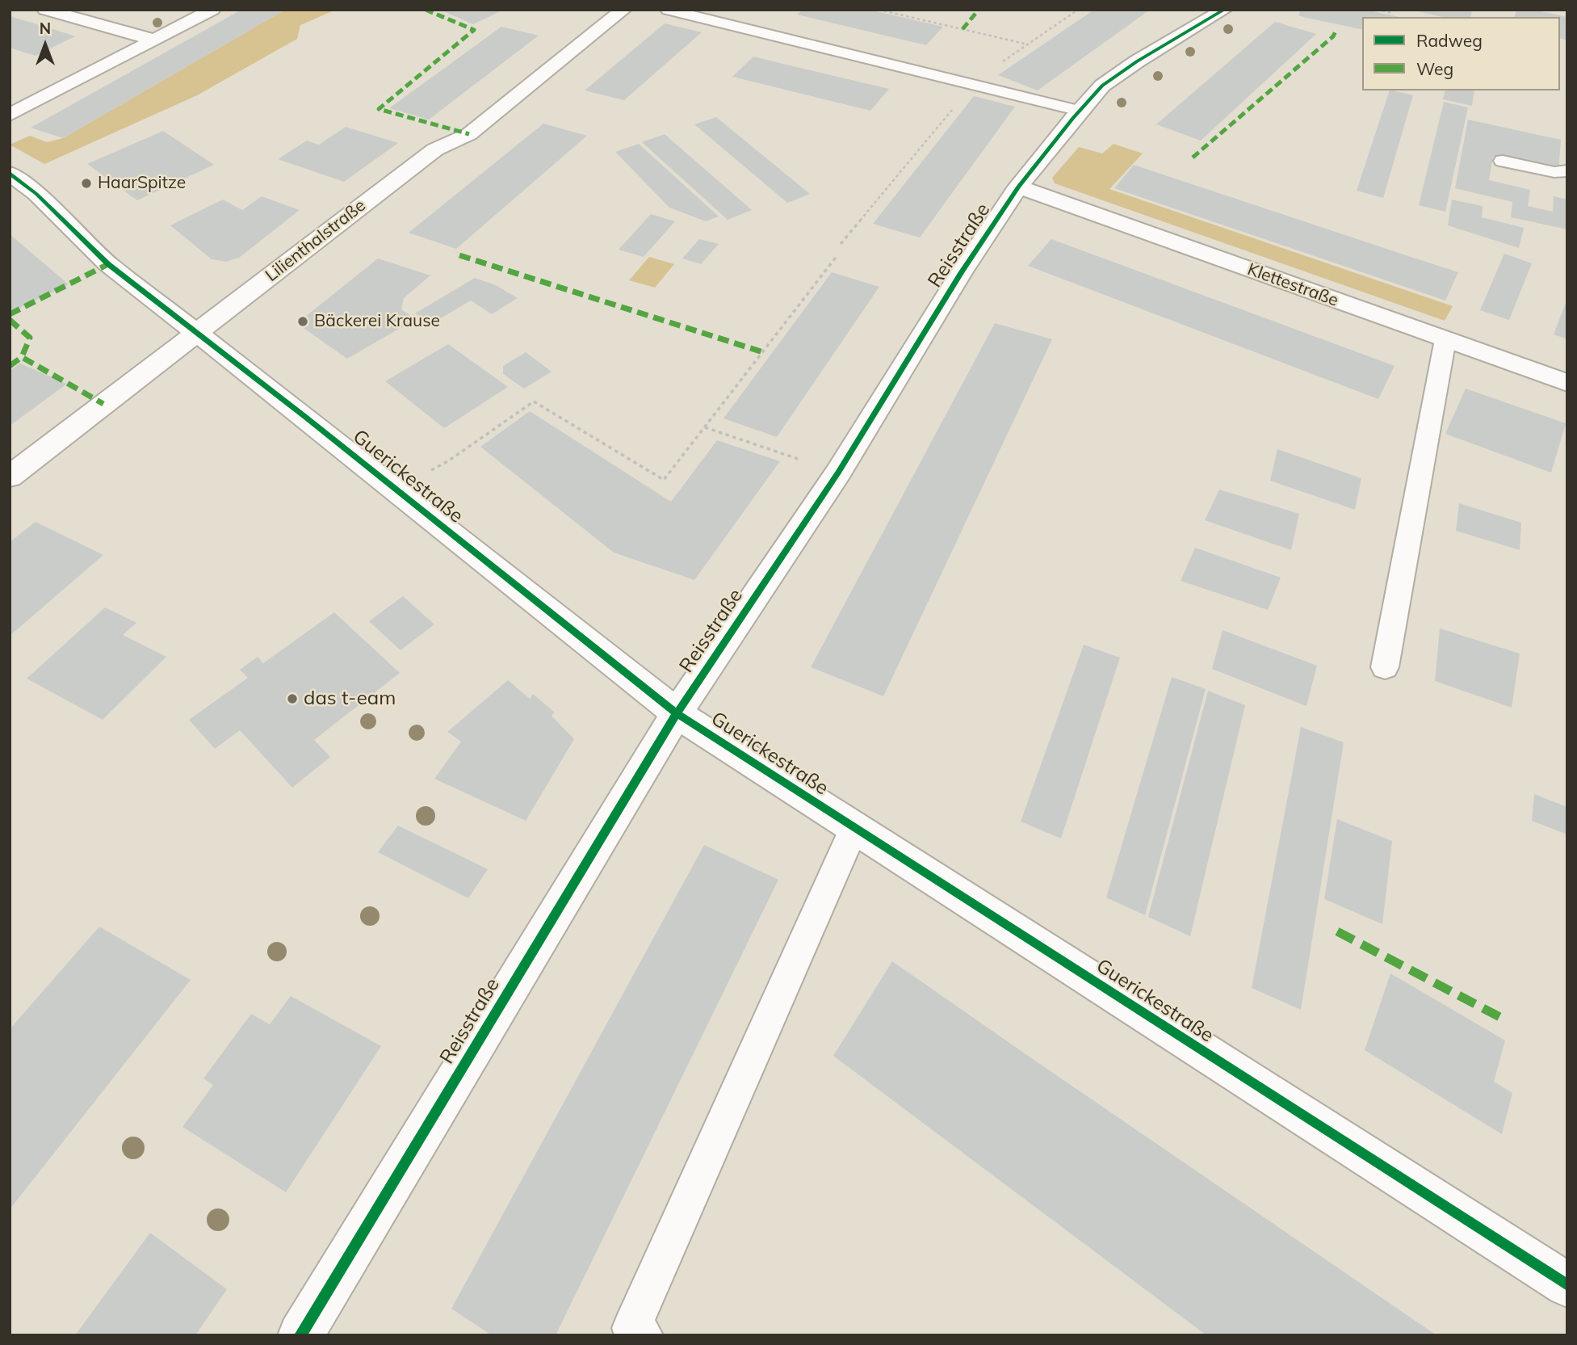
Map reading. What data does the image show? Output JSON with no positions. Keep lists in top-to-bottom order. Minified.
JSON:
{"streets":{"street":["Lilienthalstraße","Reisstraße","Klettestraße","Guerickestraße"]},"crossings":[["Lilienthalstraße","Guerickestraße"],["Reisstraße","Klettestraße"],["Reisstraße","Guerickestraße"]],"places":["HaarSpitze","Bäckerei Krause","das t-eam"],"legend":["Radweg","Weg"],"north":"top"}
